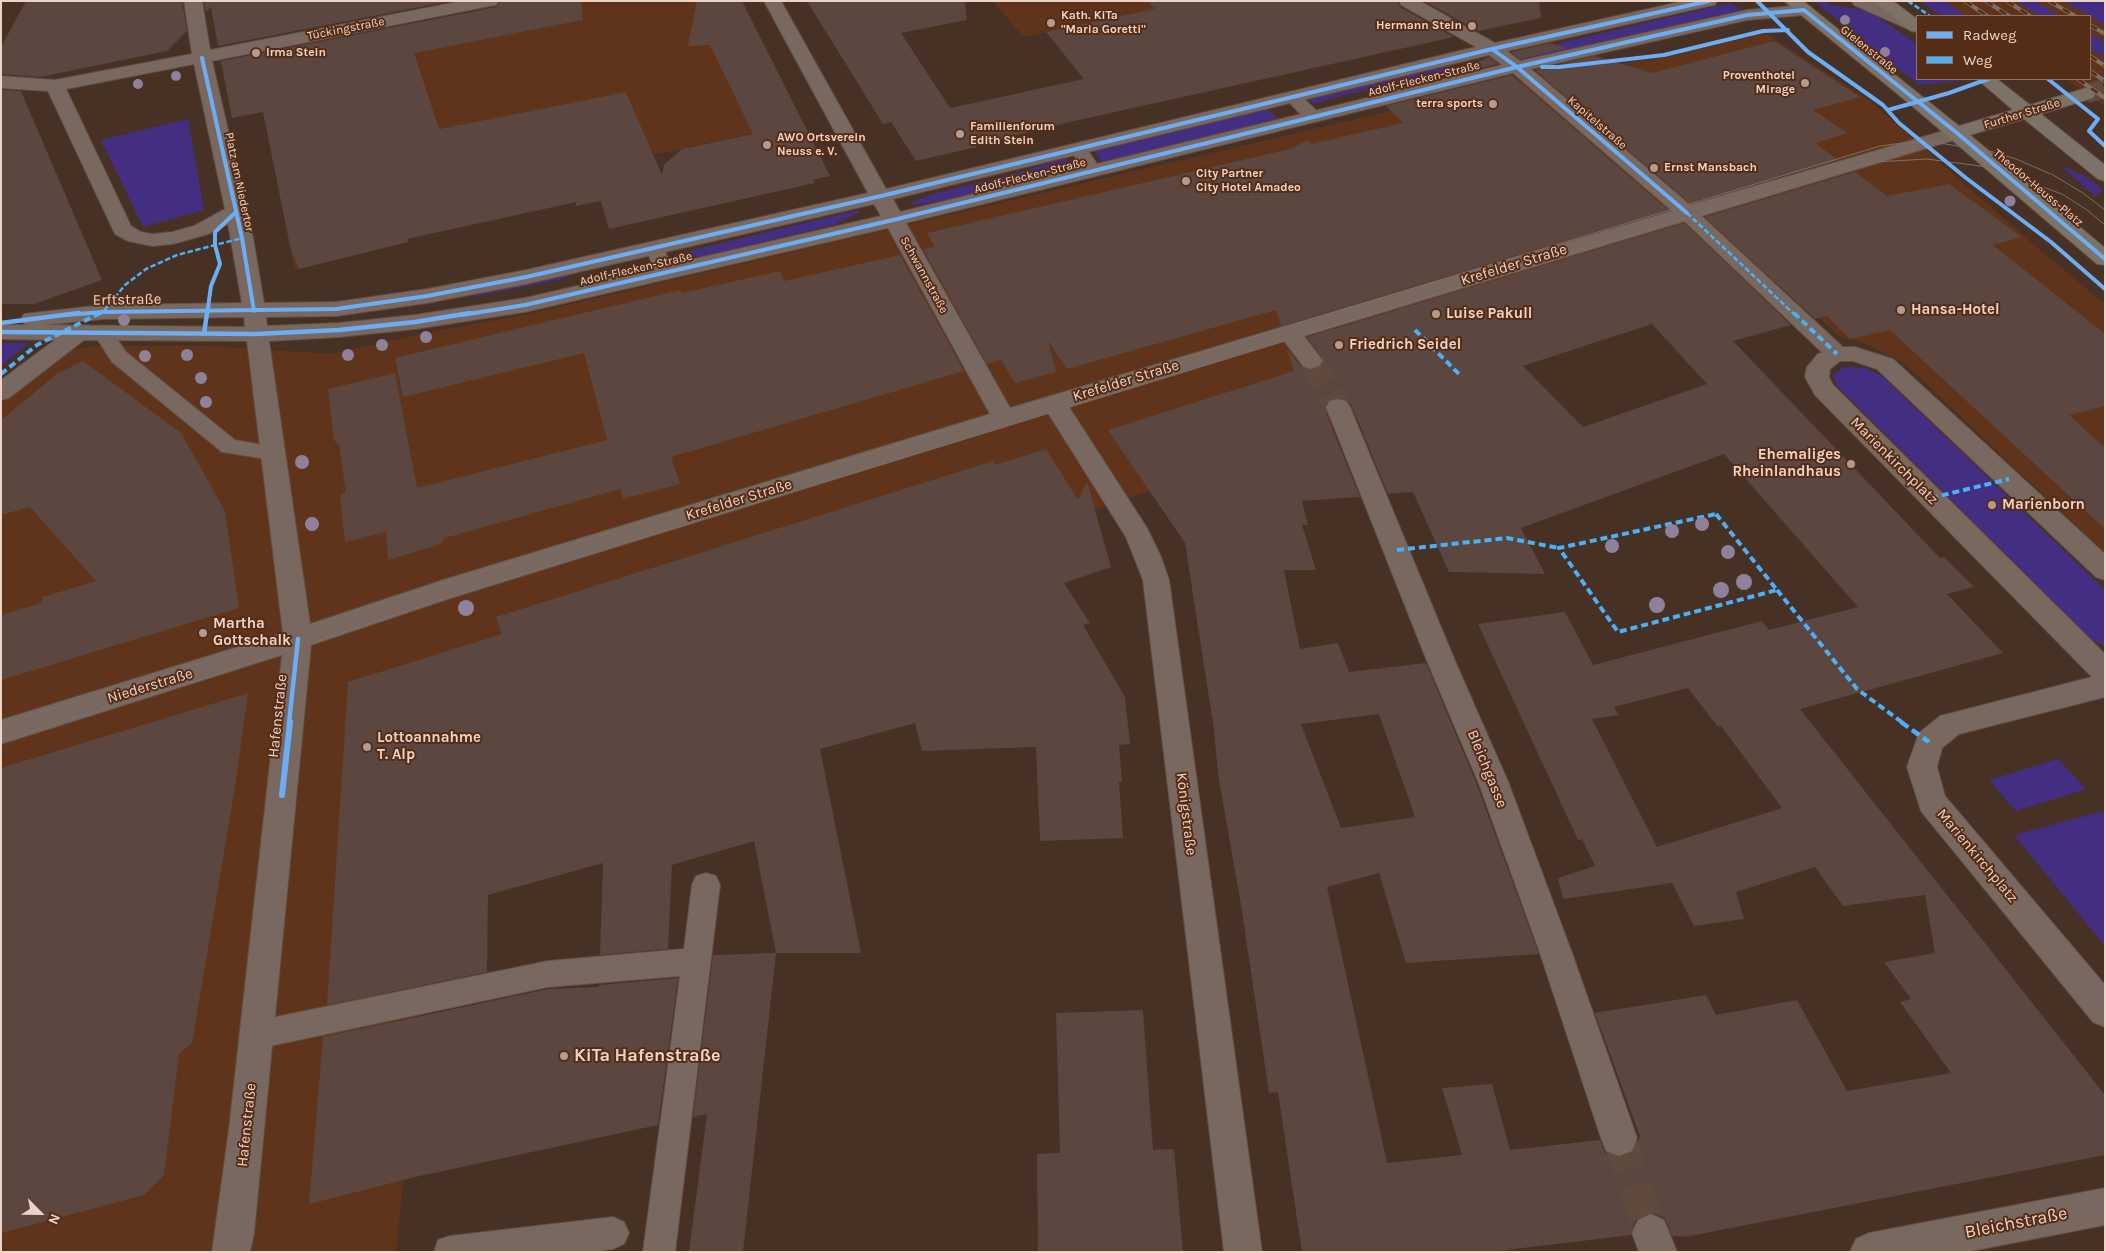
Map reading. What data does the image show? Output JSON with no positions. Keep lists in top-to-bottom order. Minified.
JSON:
{"streets":{"main road":["Gielenstraße","Further Straße","Theodor-Heuss-Platz"],"street":["Tückingstraße","Adolf-Flecken-Straße","Kapitelstraße","Platz am Niedertor","Krefelder Straße","Schwannstraße","Erftstraße","Marienkirchplatz","Niederstraße","Hafenstraße","Bleichgasse","Königstraße","Bleichstraße"]},"crossings":[["Tückingstraße","Platz am Niedertor"],["Gielenstraße","Adolf-Flecken-Straße"],["Gielenstraße","Further Straße"],["Gielenstraße","Theodor-Heuss-Platz"],["Gielenstraße","Krefelder Straße"],["Adolf-Flecken-Straße","Kapitelstraße"],["Adolf-Flecken-Straße","Platz am Niedertor"],["Adolf-Flecken-Straße","Schwannstraße"],["Adolf-Flecken-Straße","Erftstraße"],["Further Straße","Theodor-Heuss-Platz"],["Further Straße","Krefelder Straße"],["Kapitelstraße","Krefelder Straße"],["Platz am Niedertor","Erftstraße"],["Theodor-Heuss-Platz","Krefelder Straße"],["Krefelder Straße","Schwannstraße"],["Krefelder Straße","Niederstraße"],["Krefelder Straße","Hafenstraße"],["Krefelder Straße","Königstraße"],["Niederstraße","Hafenstraße"]],"places":["Kath. KiTa \"Maria Goretti\"","Hermann Stein","Irma Stein","Proventhotel Mirage","terra sports","Familienforum Edith Stein","AWO Ortsverein Neuss e. V.","Ernst Mansbach","City Partner City Hotel Amadeo","Hansa-Hotel","Luise Pakull","Friedrich Seidel","Ehemaliges Rheinlandhaus","Marienborn","Martha Gottschalk","Lottoannahme T. Alp","KiTa Hafenstraße"],"legend":["Radweg","Weg"],"north":"bottom right"}
